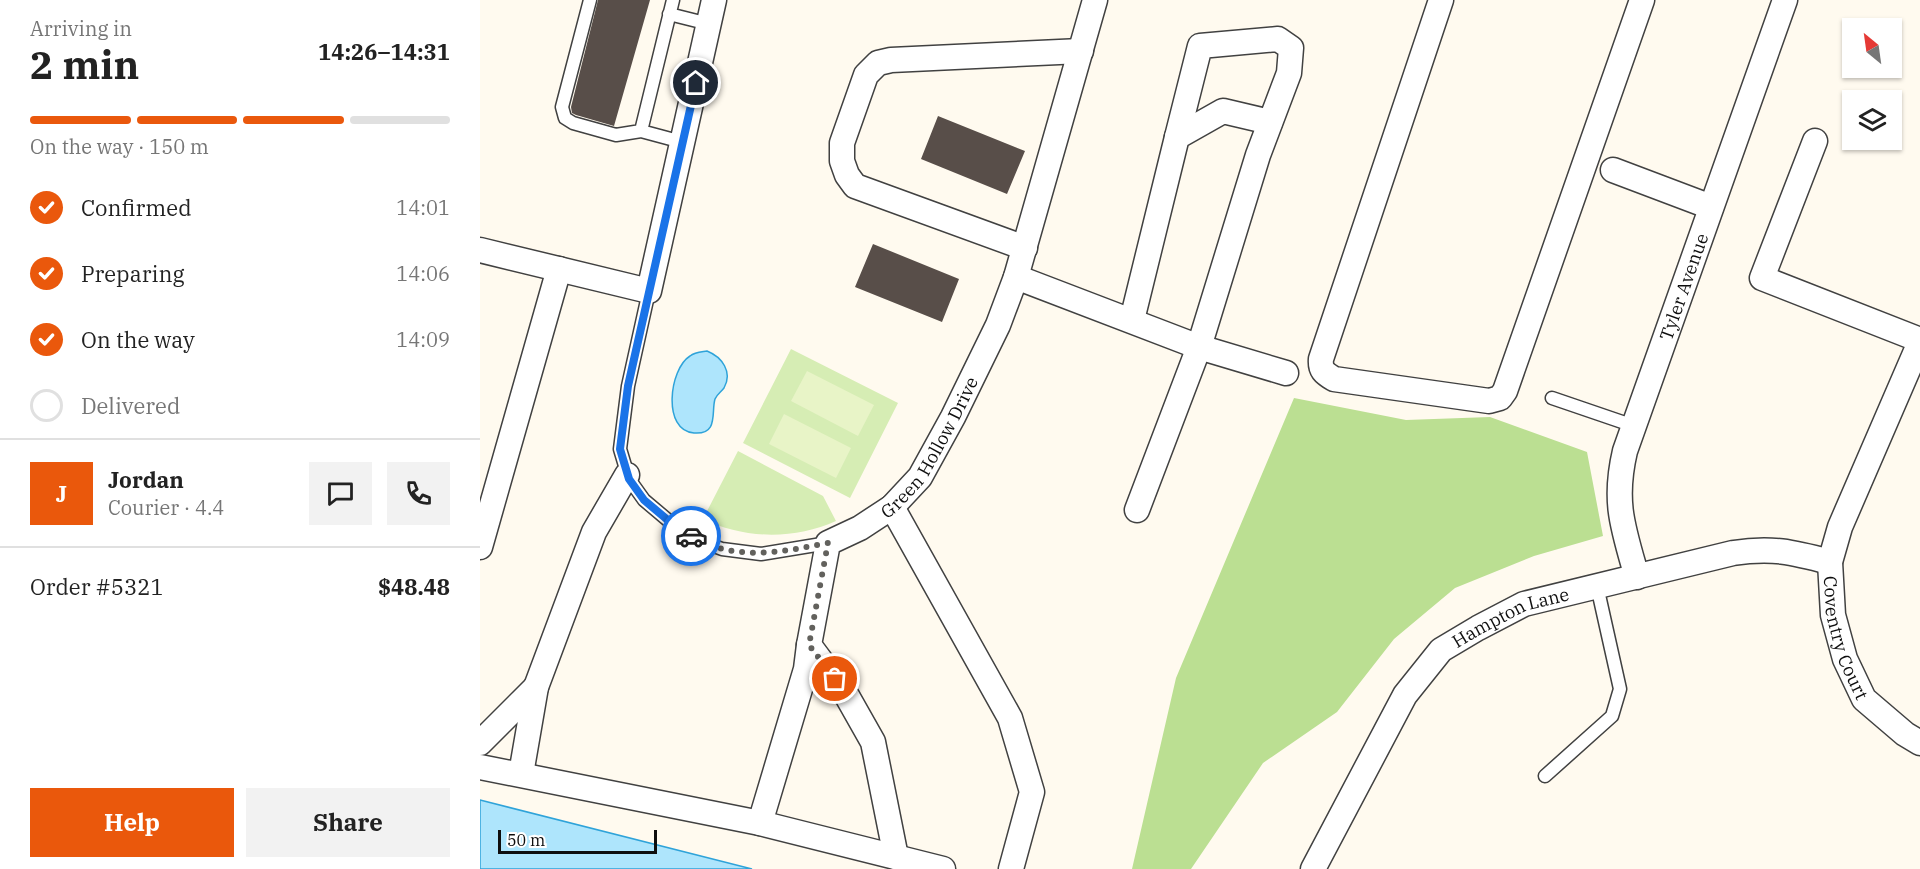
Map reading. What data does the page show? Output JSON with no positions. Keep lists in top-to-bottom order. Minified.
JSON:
{"streets":{"street":["Tyler Avenue","Green Hollow Drive","Hampton Lane","Coventry Court"]},"crossings":[["Tyler Avenue","Hampton Lane"],["Hampton Lane","Coventry Court"]],"scale_bar":"50 m","north":"top left","page":{"heading":["2 min","Arriving in","14:26–14:31"],"panel":["Jordan","Courier · 4.4","Order #5321","$48.48"],"bar":"On the way · 150 m","list":[["Confirmed","14:01"],["Preparing","14:06"],["On the way","14:09"],"Delivered"],"round":"J","buttons":["Help","Share"],"scale":"50 m"}}
